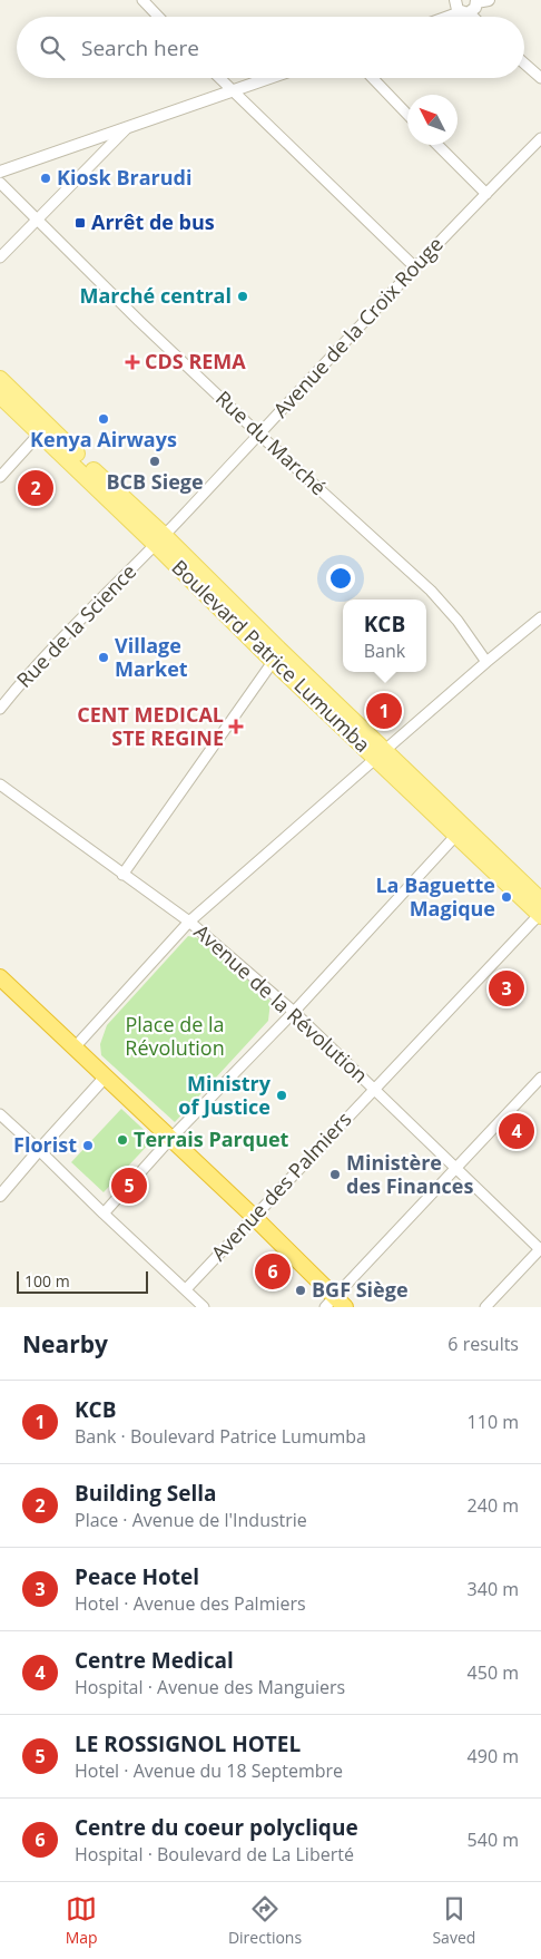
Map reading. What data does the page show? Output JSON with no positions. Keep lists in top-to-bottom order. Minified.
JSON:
{"streets":{"main road":["Boulevard Patrice Lumumba"],"street":["Avenue de la Croix Rouge","Rue du Marché","Rue de la Science","Avenue de la Révolution","Avenue des Palmiers"]},"crossings":[["Avenue de la Croix Rouge","Rue du Marché"],["Avenue de la Croix Rouge","Rue de la Science"],["Avenue de la Croix Rouge","Boulevard Patrice Lumumba"],["Rue de la Science","Boulevard Patrice Lumumba"],["Boulevard Patrice Lumumba","Avenue des Palmiers"],["Avenue de la Révolution","Avenue des Palmiers"]],"parks":["Place de la Révolution"],"places":{"other":["Kiosk Brarudi","Marché central","Kenya Airways","BCB Siege","Village Market","La Baguette Magique","Ministry of Justice","Terrais Parquet","Florist","Ministère des Finances","BGF Siège"],"transit":["Arrêt de bus"],"health":["CDS REMA","CENT MEDICAL STE REGINE"]},"scale_bar":"100 m","north":"top left","page":{"search":"Search here","pins":["2","1","3","4","5","6"],"popup":["KCB","Bank"],"scale":"100 m","heading":["Nearby","6 results"],"list":[{"mark":"1","name":"KCB","note":"Bank · Boulevard Patrice Lumumba","value":"110 m"},{"mark":"2","name":"Building Sella","note":"Place · Avenue de l'Industrie","value":"240 m"},{"mark":"3","name":"Peace Hotel","note":"Hotel · Avenue des Palmiers","value":"340 m"},{"mark":"4","name":"Centre Medical","note":"Hospital · Avenue des Manguiers","value":"450 m"},{"mark":"5","name":"LE ROSSIGNOL HOTEL","note":"Hotel · Avenue du 18 Septembre","value":"490 m"},{"mark":"6","name":"Centre du coeur polyclique","note":"Hospital · Boulevard de La Liberté","value":"540 m"}],"nav":["Map","Directions","Saved"]}}
